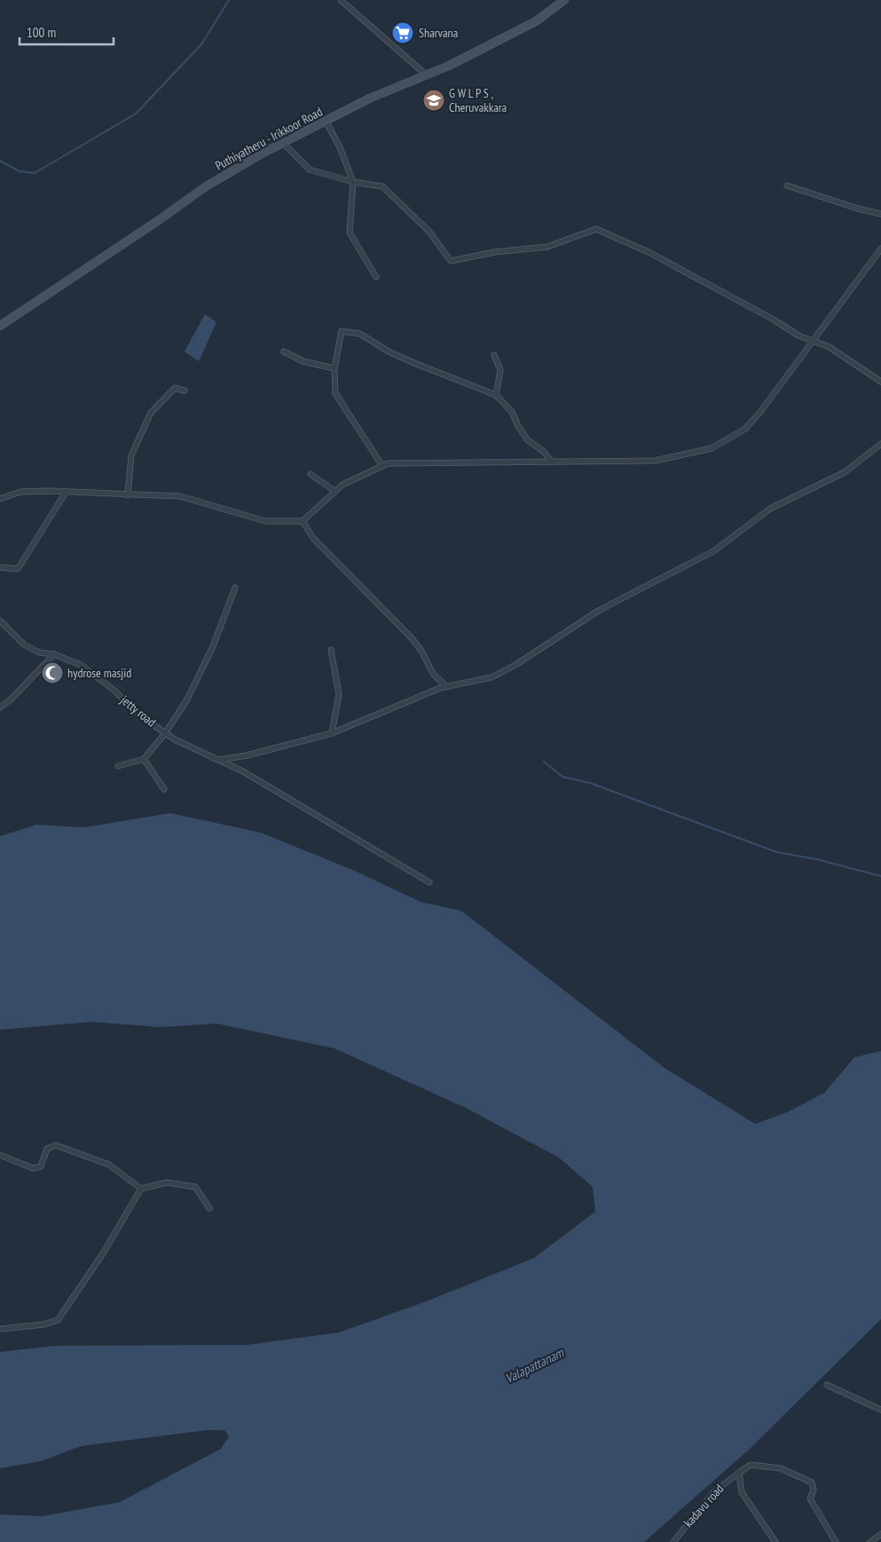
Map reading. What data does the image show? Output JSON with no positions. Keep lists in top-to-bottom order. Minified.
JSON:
{"streets":{"main road":["Puthiyatheru - Irikkoor Road"],"street":["jetty road","kadavu road"]},"water":["Valapattanam"],"places":{"supermarket":["Sharvana"],"school or university":["G W L P S , Cheruvakkara"],"mosque":["hydrose masjid"]},"scale_bar":"100 m"}
